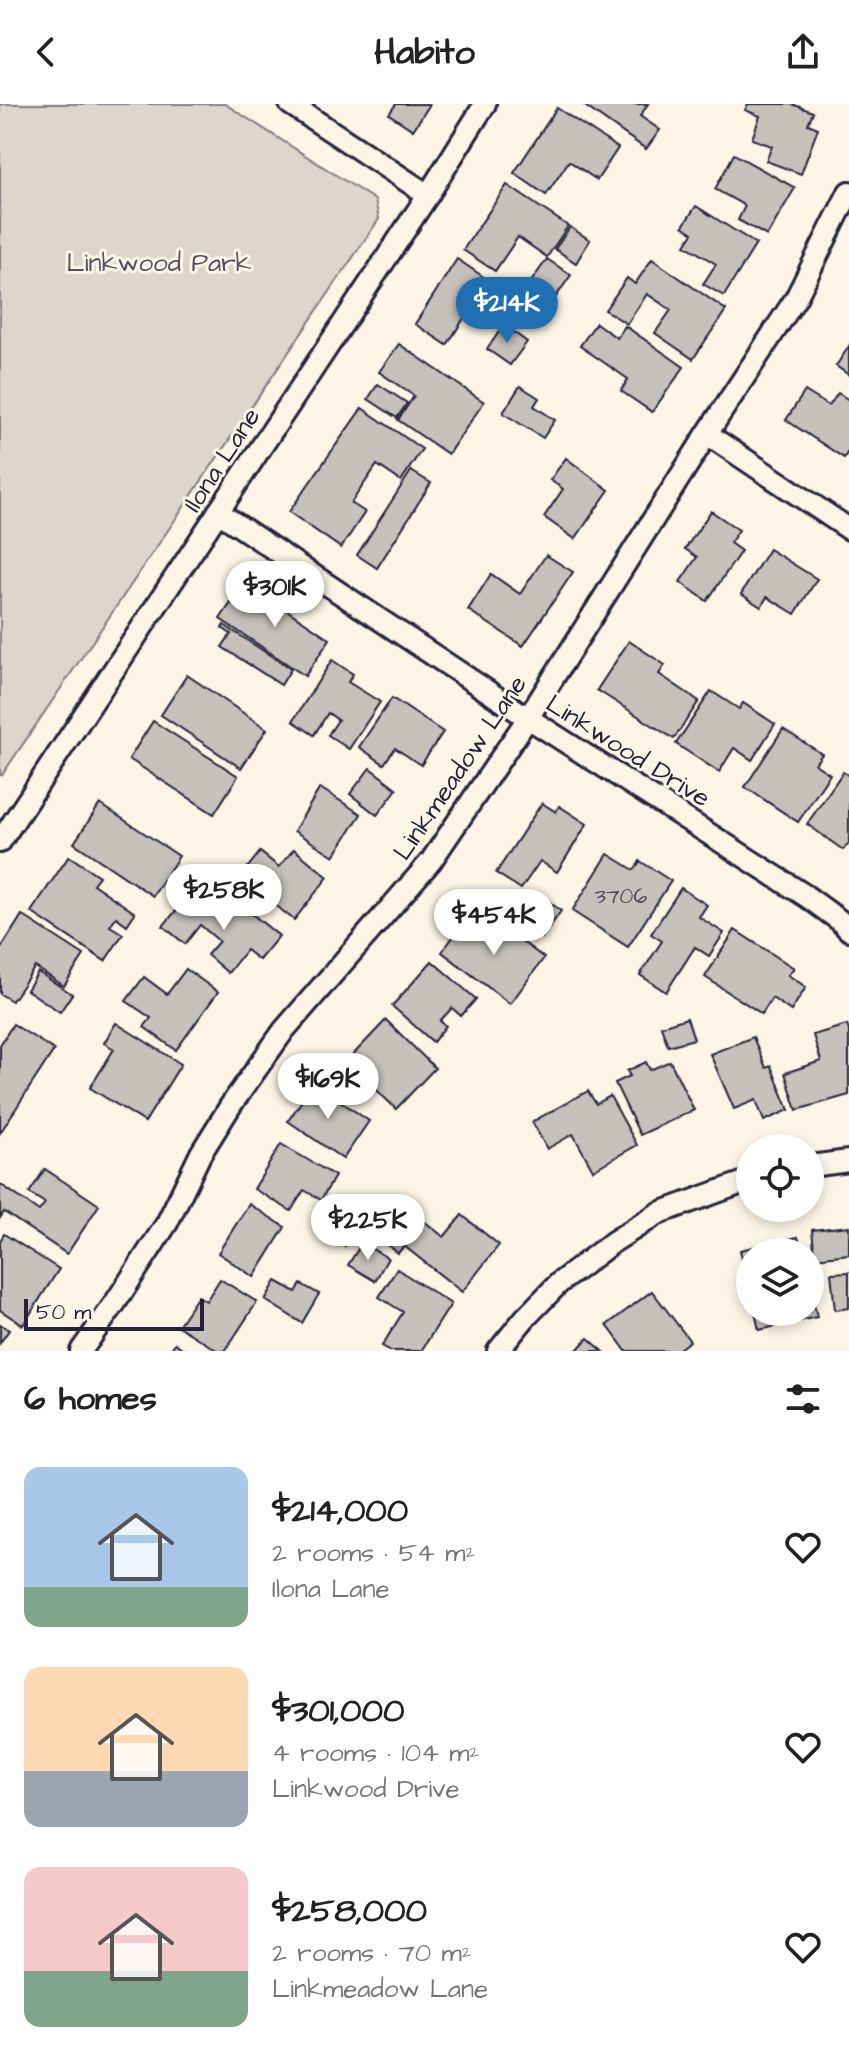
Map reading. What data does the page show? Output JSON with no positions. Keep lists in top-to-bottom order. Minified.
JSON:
{"streets":{"street":["Ilona Lane","Linkwood Drive","Linkmeadow Lane"]},"crossings":[["Ilona Lane","Linkwood Drive"],["Linkwood Drive","Linkmeadow Lane"]],"parks":["Linkwood Park"],"house_numbers":["3706"],"scale_bar":"50 m","page":{"header":"Habito","price":["$214K","$301K","$258K","$454K","$169K","$225K"],"scale":"50 m","heading":"6 homes","list":[{"name":"$214,000","note":"2 rooms · 54 m² · Ilona Lane"},{"name":"$301,000","note":"4 rooms · 104 m² · Linkwood Drive"},{"name":"$258,000","note":"2 rooms · 70 m² · Linkmeadow Lane"}]}}
